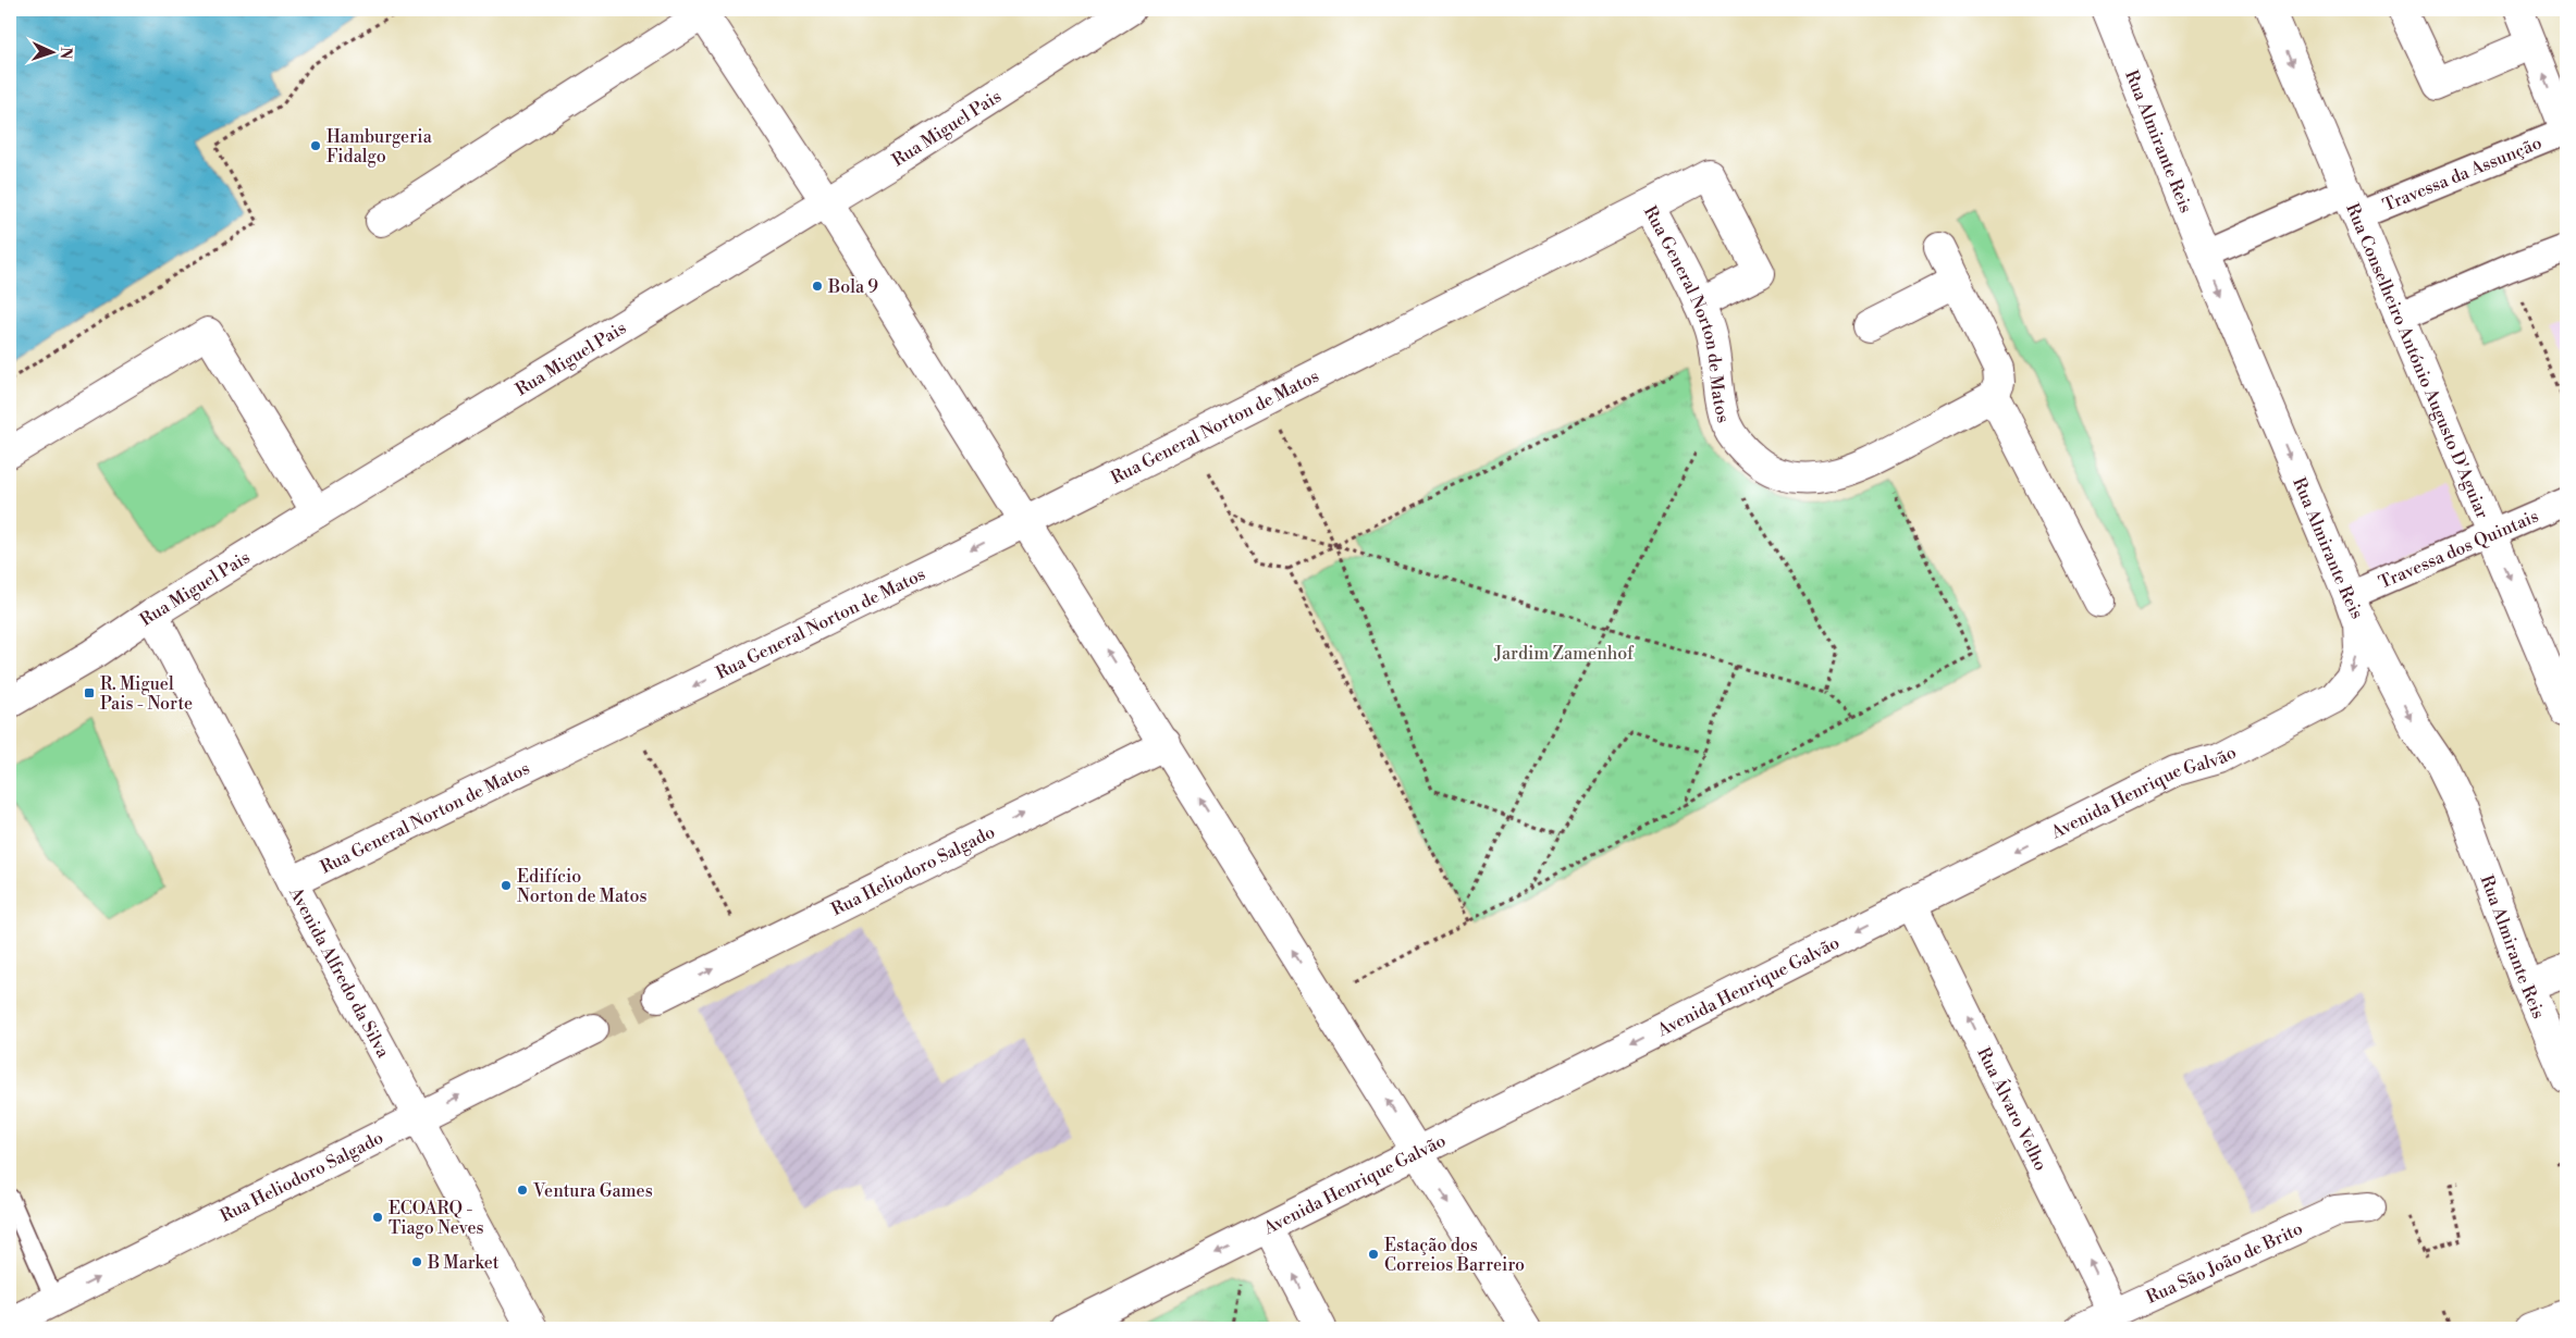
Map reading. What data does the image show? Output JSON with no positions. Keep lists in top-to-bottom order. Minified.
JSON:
{"streets":{"street":["Rua Miguel Pais","Rua Almirante Reis","Travessa da Assunção","Rua General Norton de Matos","Rua Conselheiro António Augusto D'Aguiar","Travessa dos Quintais","Avenida Henrique Galvão","Rua Heliodoro Salgado","Avenida Alfredo da Silva","Rua Álvaro Velho","Rua São João de Brito"]},"crossings":[["Rua Miguel Pais","Avenida Alfredo da Silva"],["Rua Almirante Reis","Travessa da Assunção"],["Rua Almirante Reis","Travessa dos Quintais"],["Rua Almirante Reis","Avenida Henrique Galvão"],["Travessa da Assunção","Rua Conselheiro António Augusto D'Aguiar"],["Rua General Norton de Matos","Avenida Alfredo da Silva"],["Rua Conselheiro António Augusto D'Aguiar","Travessa dos Quintais"],["Travessa dos Quintais","Avenida Henrique Galvão"],["Avenida Henrique Galvão","Rua Álvaro Velho"],["Rua Heliodoro Salgado","Avenida Alfredo da Silva"],["Rua Álvaro Velho","Rua São João de Brito"]],"one_way":["Rua Conselheiro António Augusto D'Aguiar","Avenida Henrique Galvão","Rua Heliodoro Salgado","Rua Álvaro Velho"],"parks":["Jardim Zamenhof"],"places":{"other":["Hamburgeria Fidalgo","Bola 9","Edifício Norton de Matos","Ventura Games","ECOARQ - Tiago Neves","Estação dos Correios Barreiro","B Market"],"transit":["R. Miguel Pais - Norte"]},"north":"right"}
